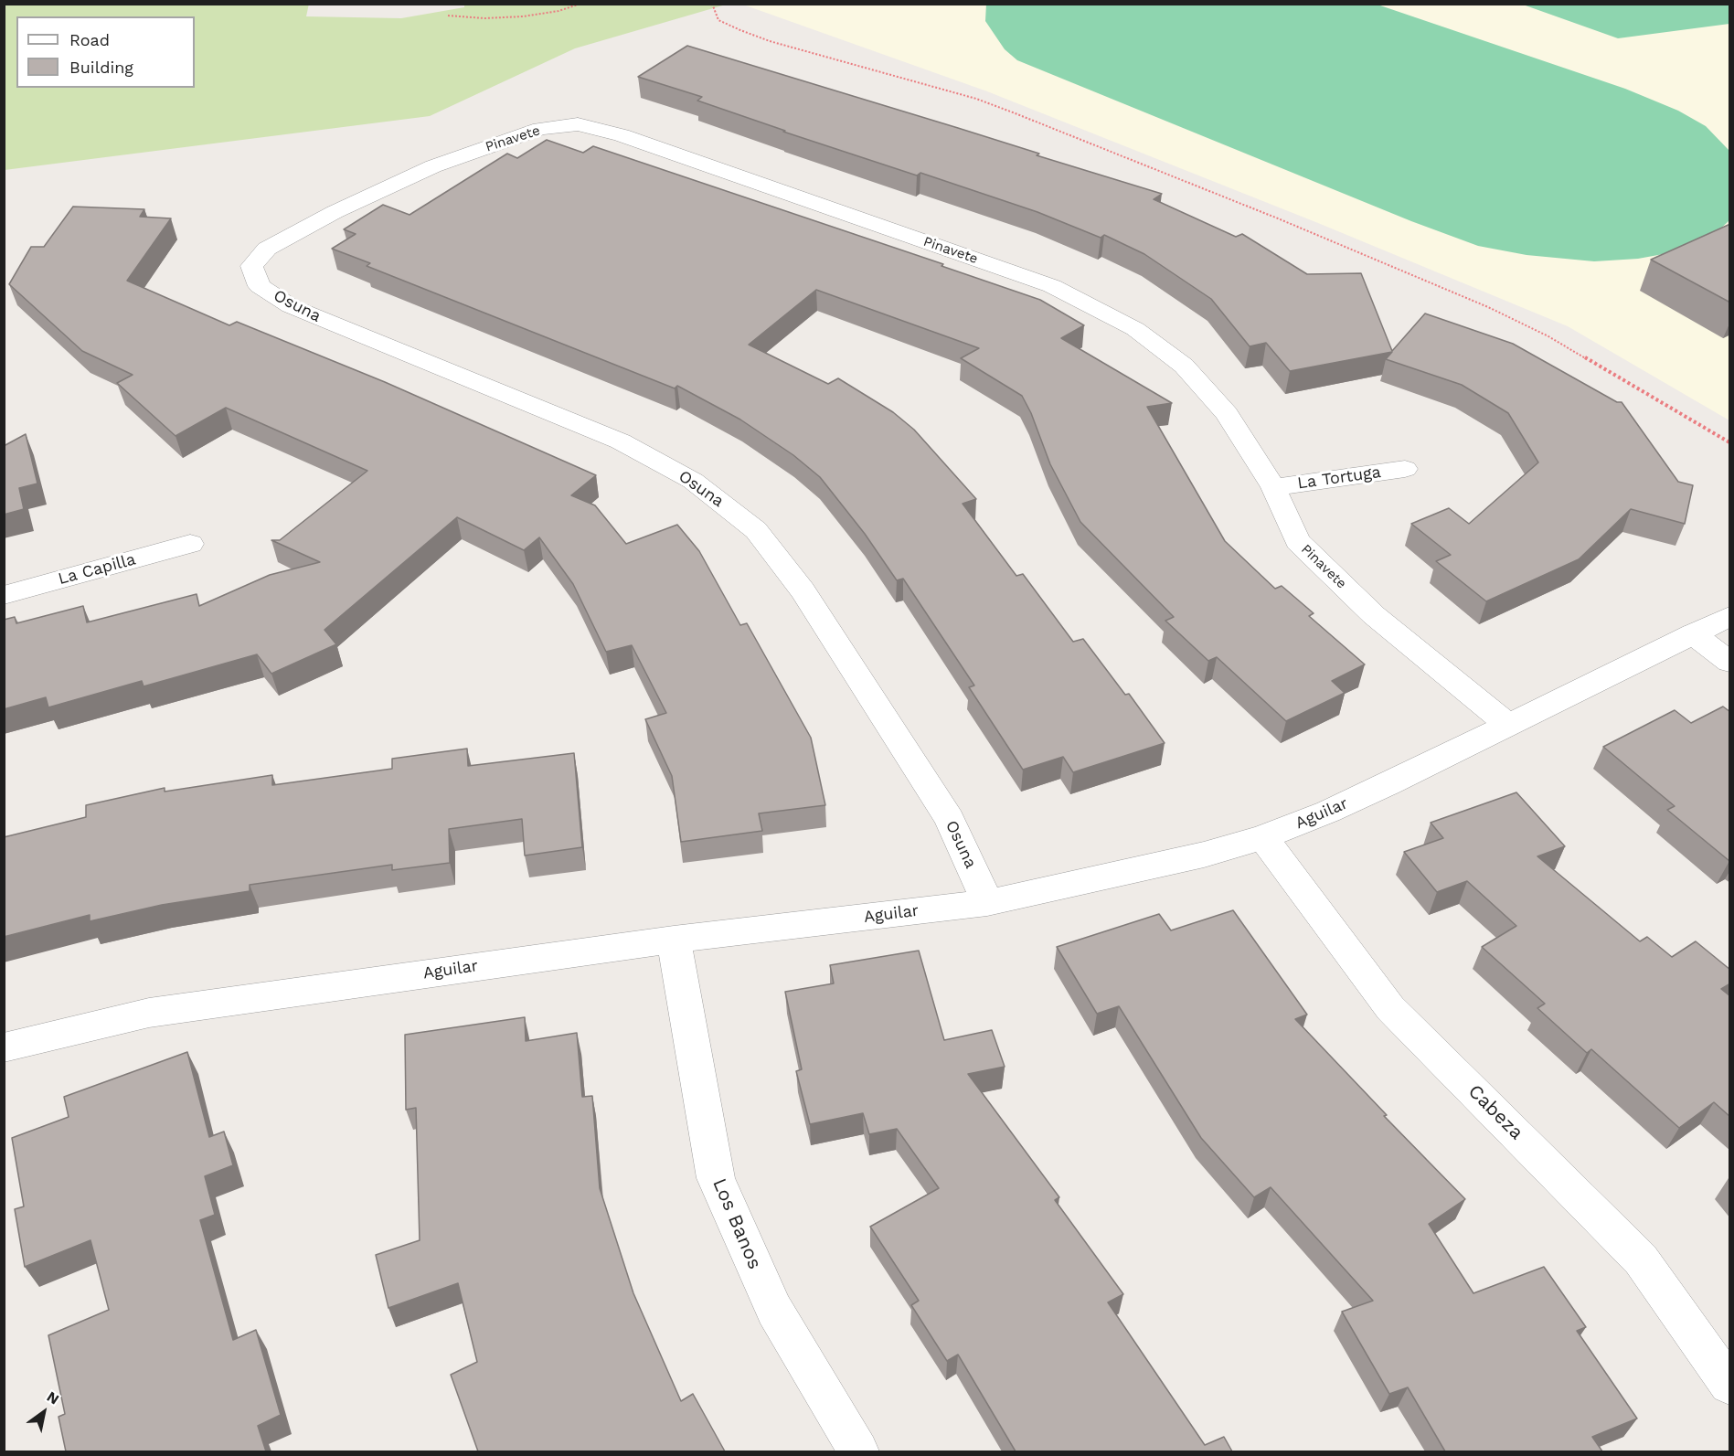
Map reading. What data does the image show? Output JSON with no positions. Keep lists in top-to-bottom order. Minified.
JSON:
{"streets":{"street":["Pinavete","Osuna","La Tortuga","La Capilla","Aguilar","Cabeza","Los Banos"]},"crossings":[["Pinavete","Osuna"],["Pinavete","La Tortuga"],["Pinavete","Aguilar"],["Osuna","Aguilar"],["Aguilar","Cabeza"],["Aguilar","Los Banos"]],"legend":["Road","Building"],"north":"top right"}
